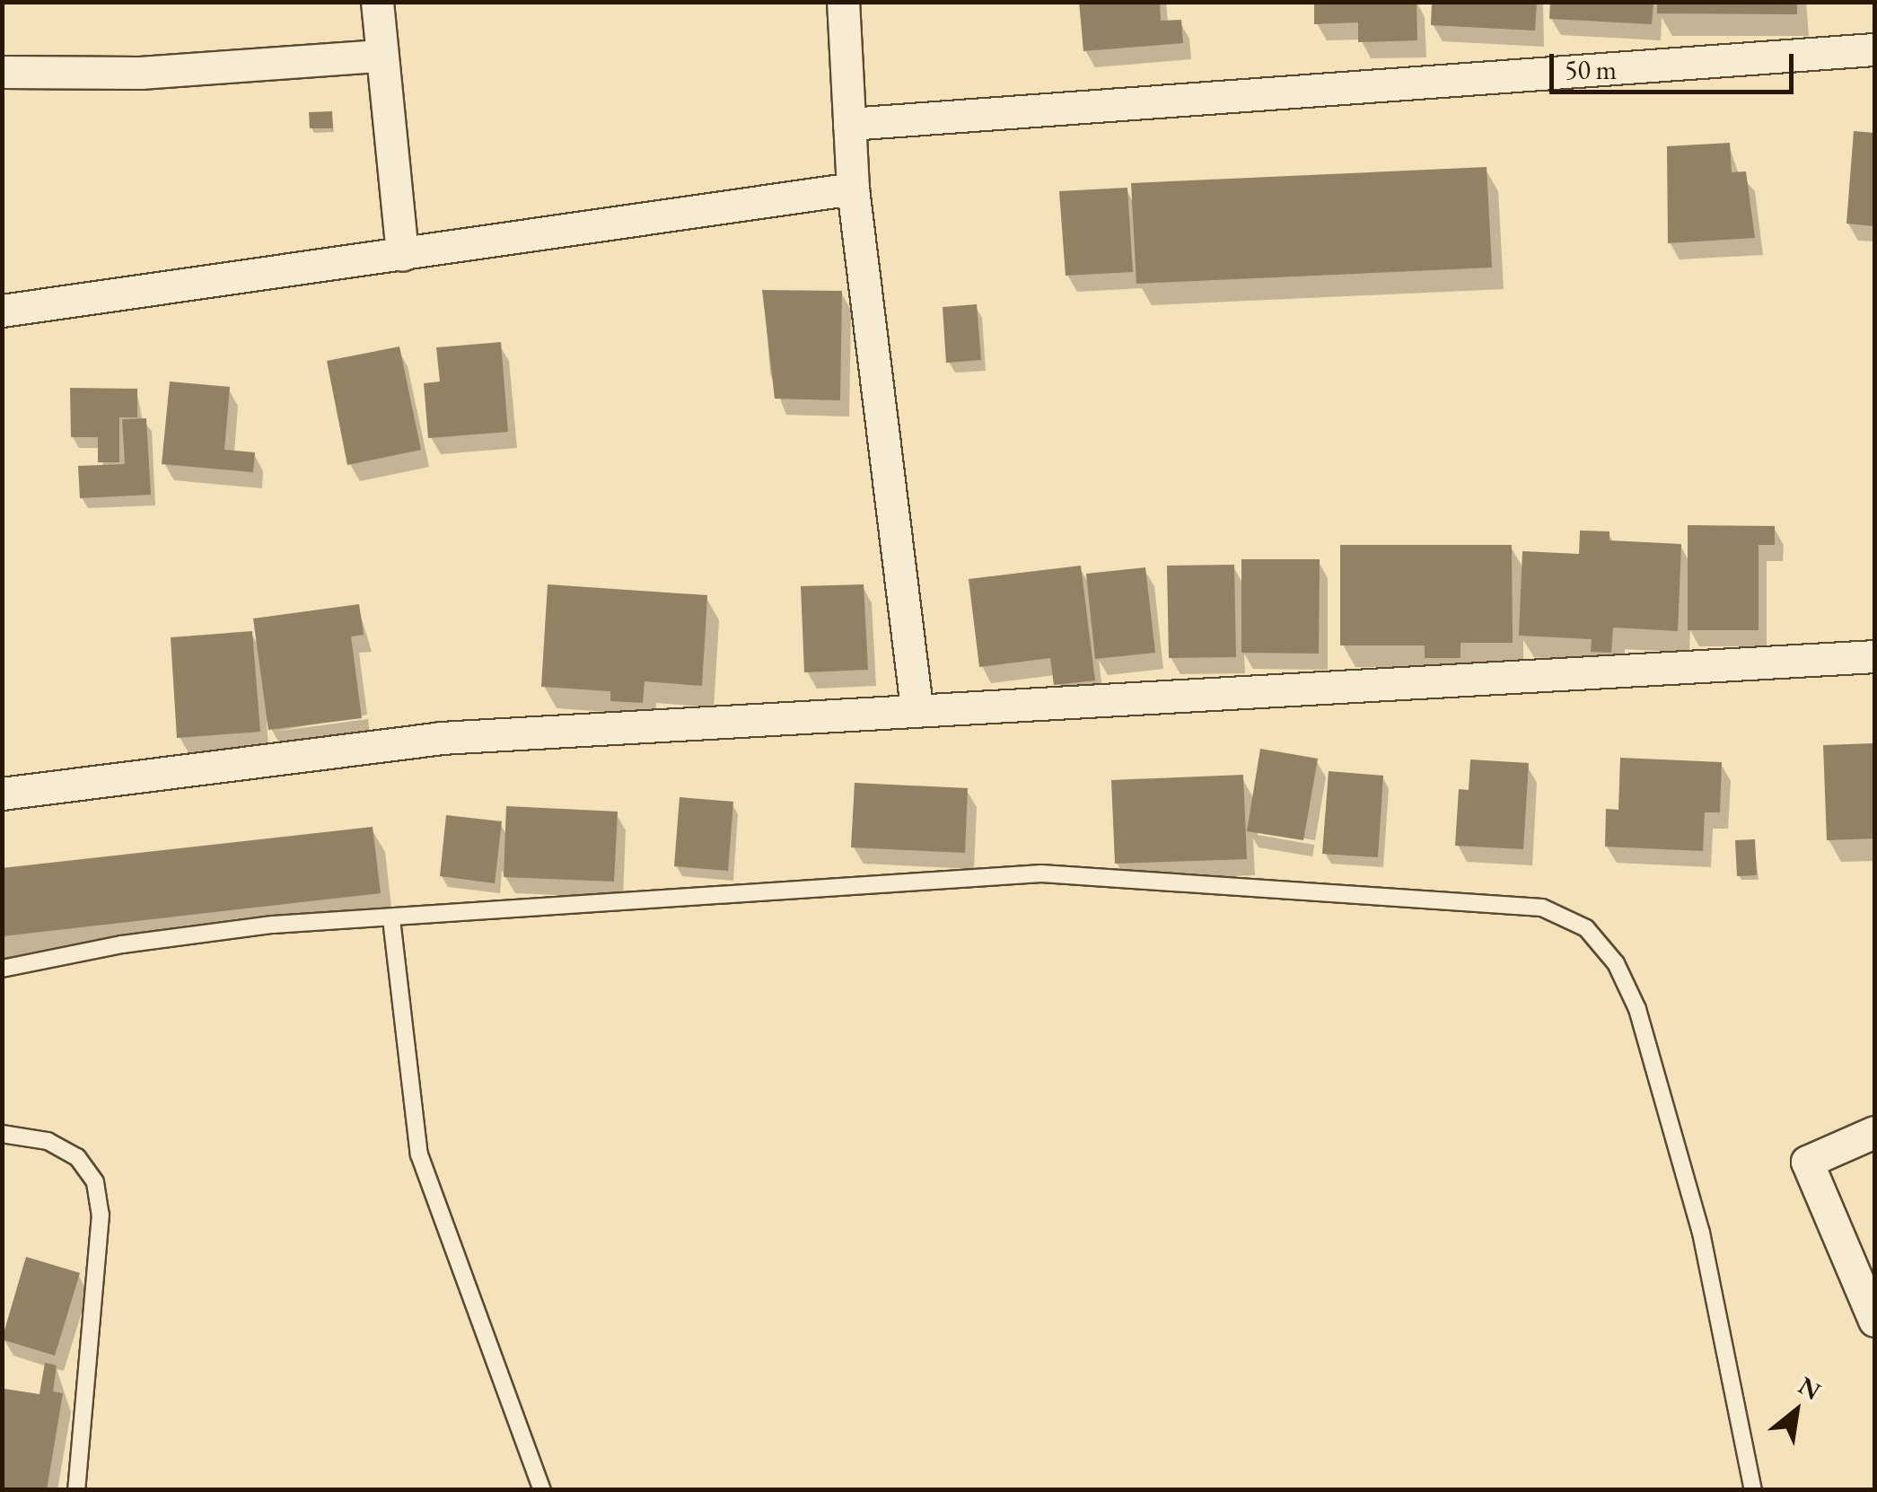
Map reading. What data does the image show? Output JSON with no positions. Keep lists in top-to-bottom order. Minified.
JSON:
{"scale_bar":"50 m","north":"top right"}
